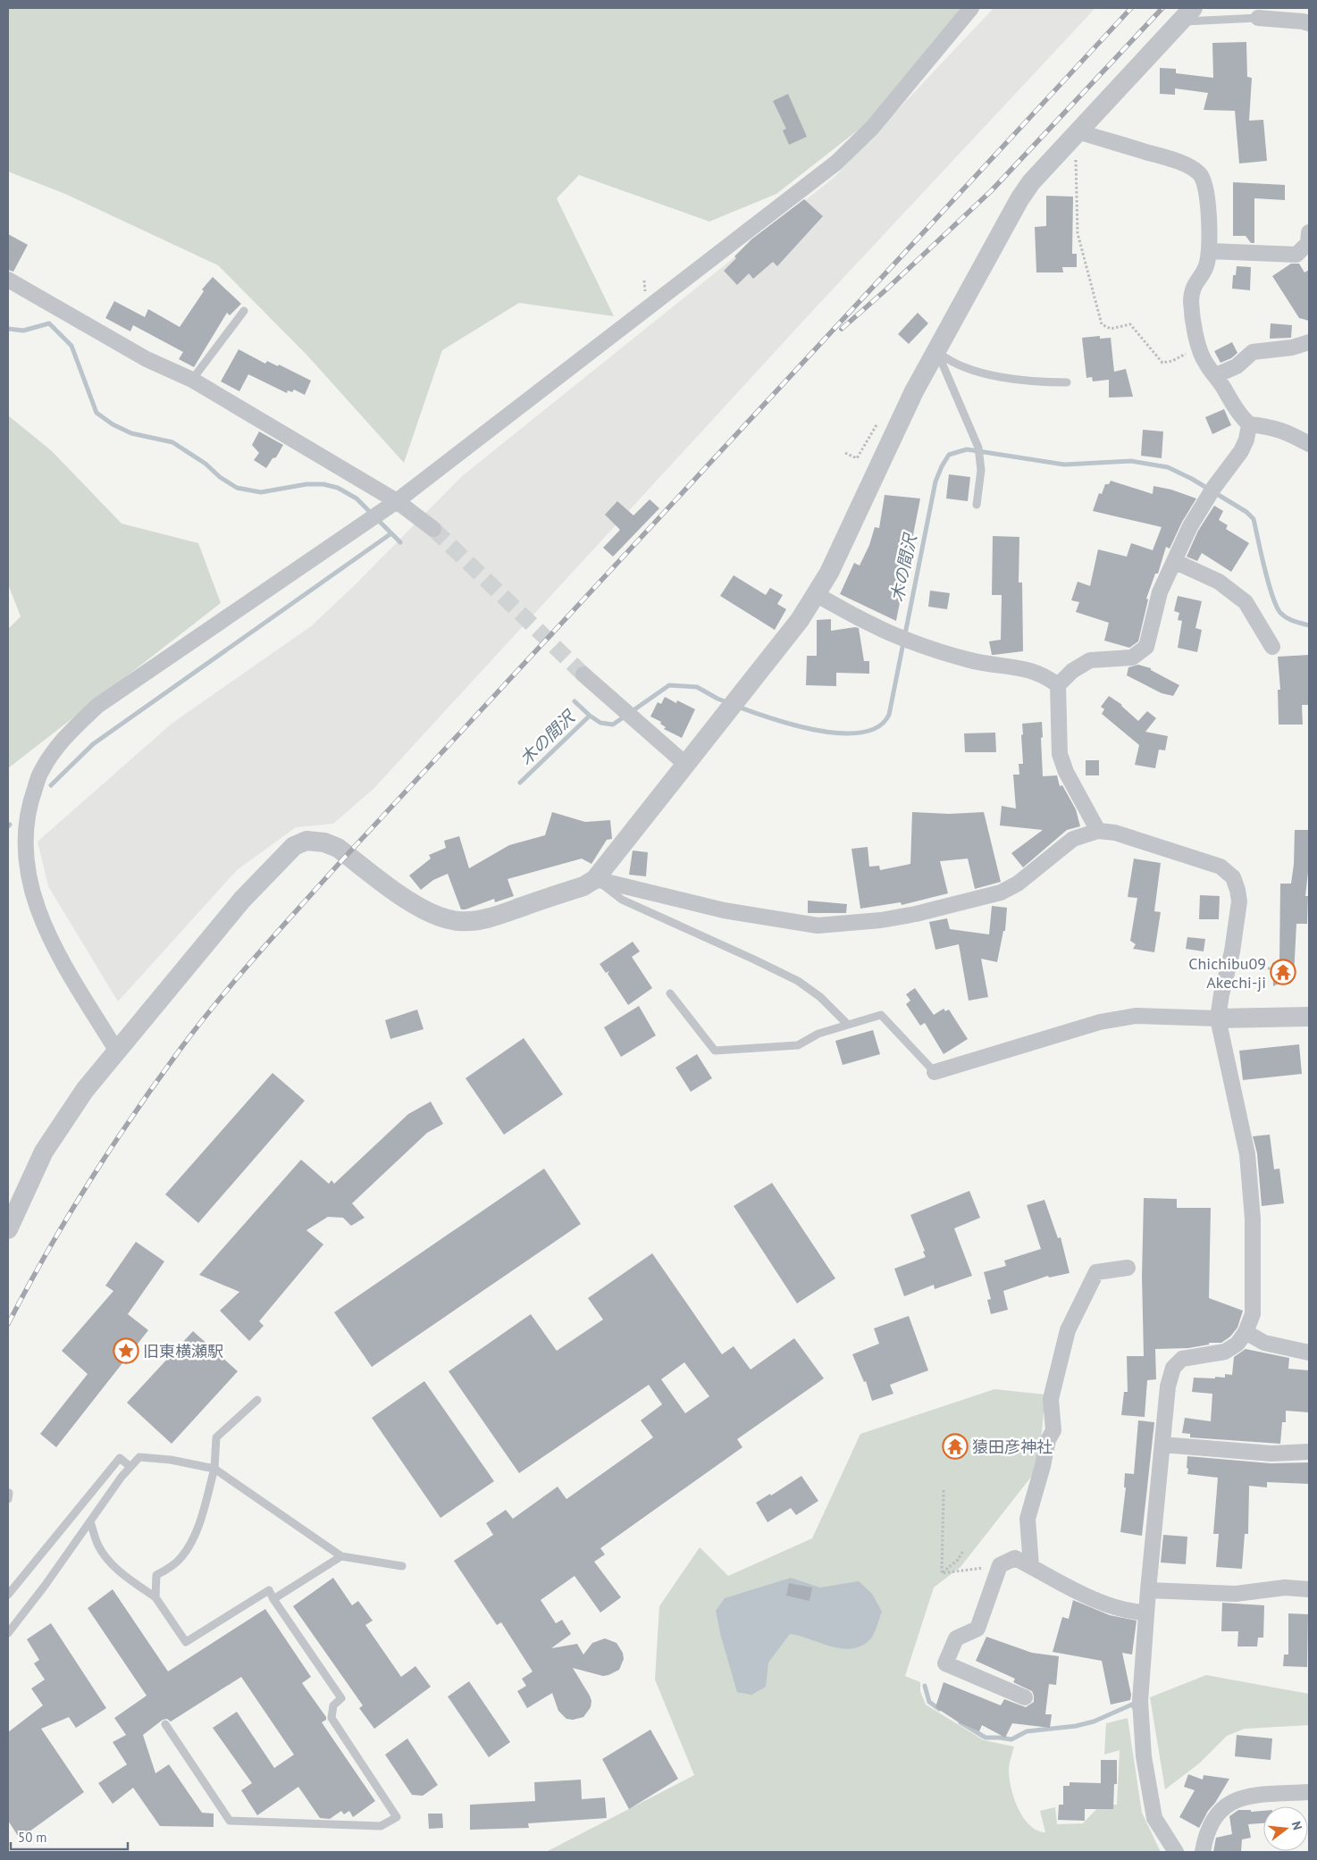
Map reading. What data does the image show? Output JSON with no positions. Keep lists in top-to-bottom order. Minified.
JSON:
{"water":["木の間沢"],"places":{"temple":["Chichibu09 Akechi-ji","猿田彦神社"],"place":["旧東横瀬駅"]},"scale_bar":"50 m","north":"right"}
